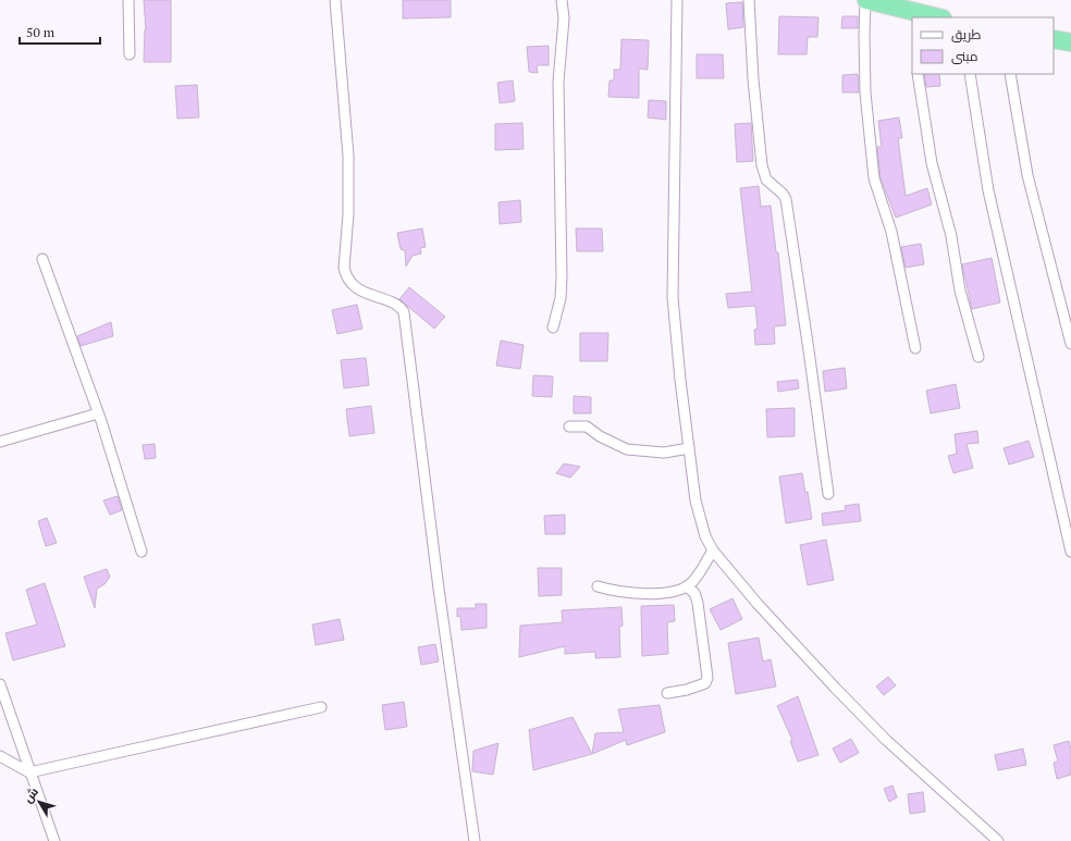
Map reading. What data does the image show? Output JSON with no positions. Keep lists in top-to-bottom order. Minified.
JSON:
{"legend":["طريق","مبنى"],"scale_bar":"50 m","north":"top left"}
